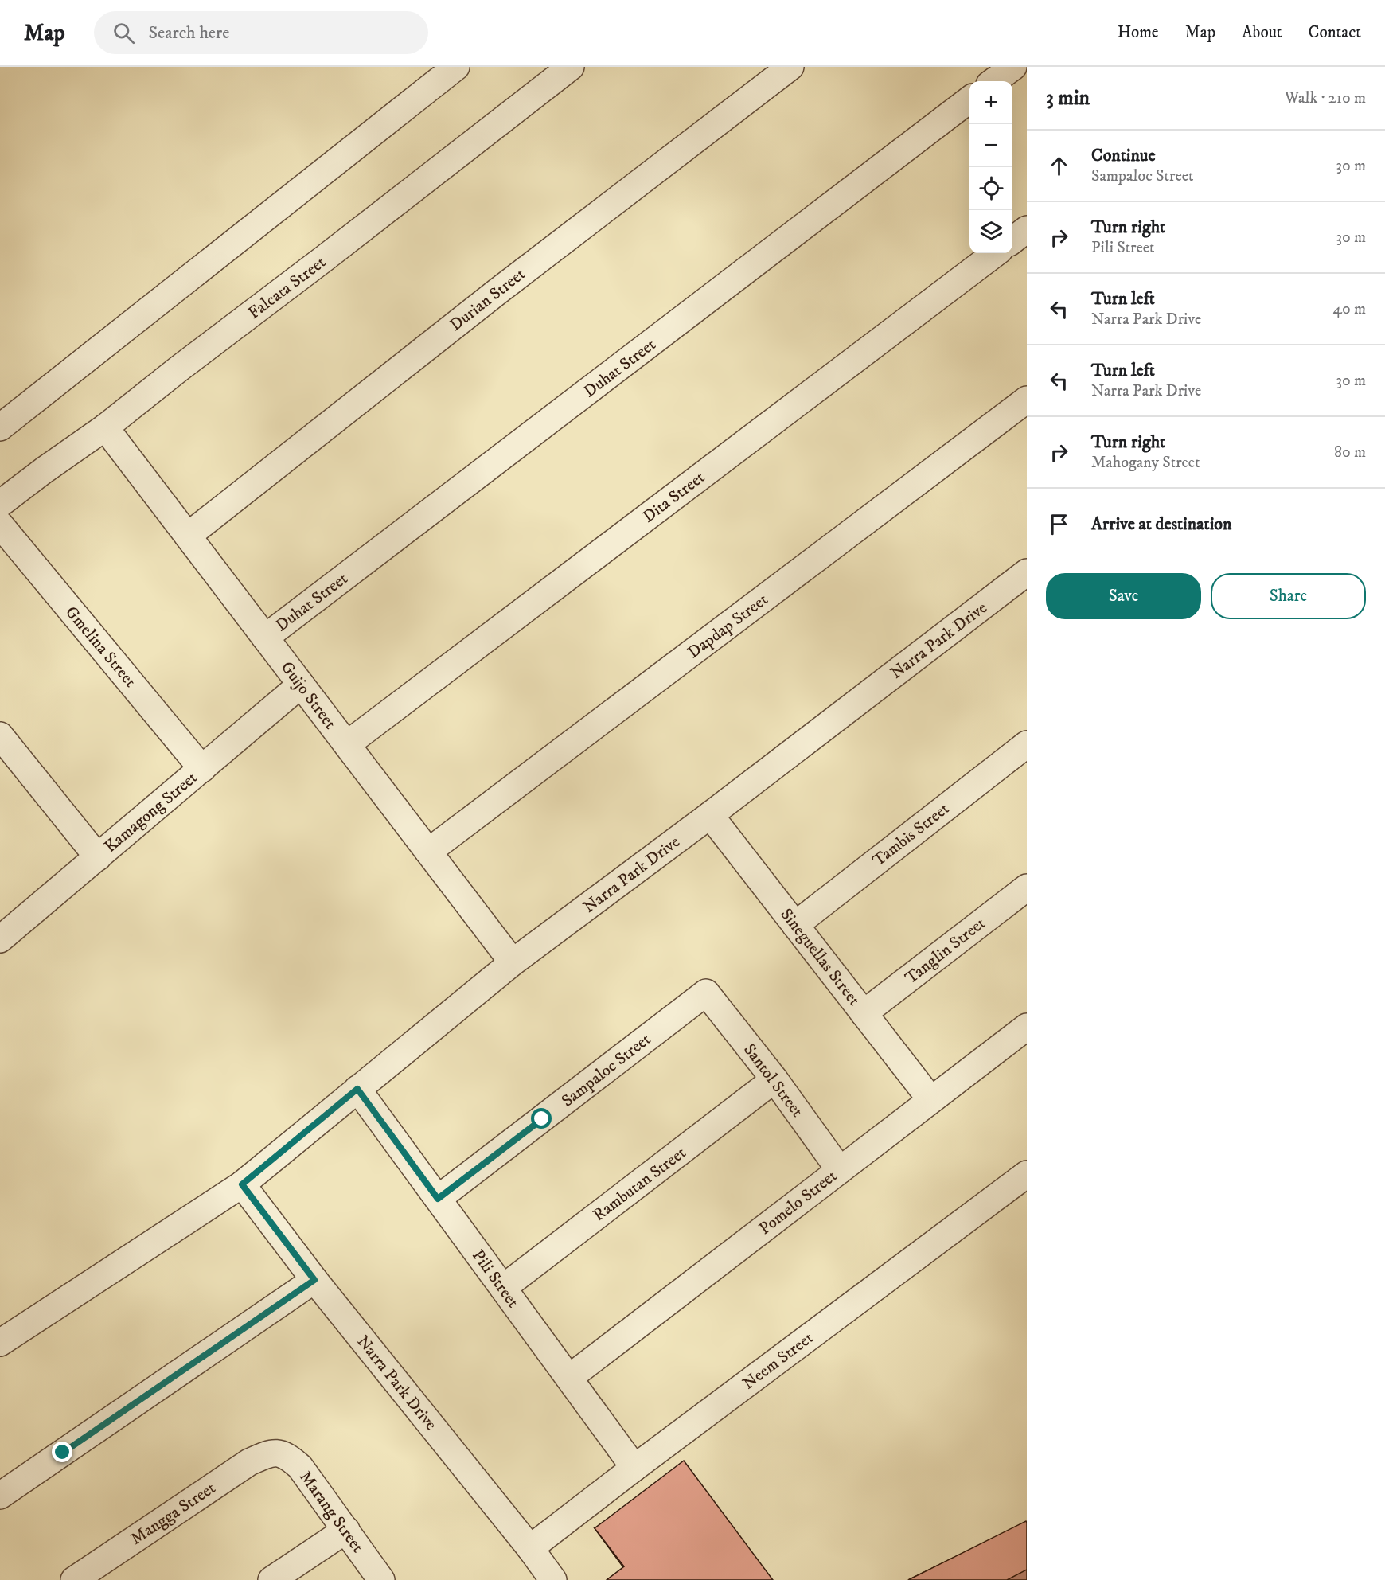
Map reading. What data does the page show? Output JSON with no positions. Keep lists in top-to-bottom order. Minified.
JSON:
{"streets":{"street":["Falcata Street","Durian Street","Duhat Street","Dita Street","Dapdap Street","Narra Park Drive","Gmelina Street","Guijo Street","Kamagong Street","Tambis Street","Tanglin Street","Sineguellas Street","Sampaloc Street","Santol Street","Rambutan Street","Pomelo Street","Pili Street","Neem Street","Marang Street","Mangga Street"]},"crossings":[["Falcata Street","Guijo Street"],["Durian Street","Guijo Street"],["Duhat Street","Guijo Street"],["Dita Street","Guijo Street"],["Dapdap Street","Guijo Street"],["Narra Park Drive","Guijo Street"],["Narra Park Drive","Sineguellas Street"],["Narra Park Drive","Pili Street"],["Narra Park Drive","Neem Street"],["Gmelina Street","Kamagong Street"],["Guijo Street","Kamagong Street"],["Tambis Street","Sineguellas Street"],["Tanglin Street","Sineguellas Street"],["Sineguellas Street","Pomelo Street"],["Sampaloc Street","Santol Street"],["Sampaloc Street","Pili Street"],["Santol Street","Rambutan Street"],["Santol Street","Pomelo Street"],["Rambutan Street","Pili Street"],["Pomelo Street","Pili Street"],["Pili Street","Neem Street"],["Marang Street","Mangga Street"]],"page":{"header":"Map","search":"Search here","nav":["Home","Map","About","Contact"],"heading":["3 min","Walk · 210 m"],"map_buttons":["+","−"],"list":[["Continue","Sampaloc Street","30 m"],["Turn right","Pili Street","30 m"],["Turn left","Narra Park Drive","40 m"],["Turn left","Narra Park Drive","30 m"],["Turn right","Mahogany Street","80 m"],"Arrive at destination"],"buttons":["Save","Share"]}}
